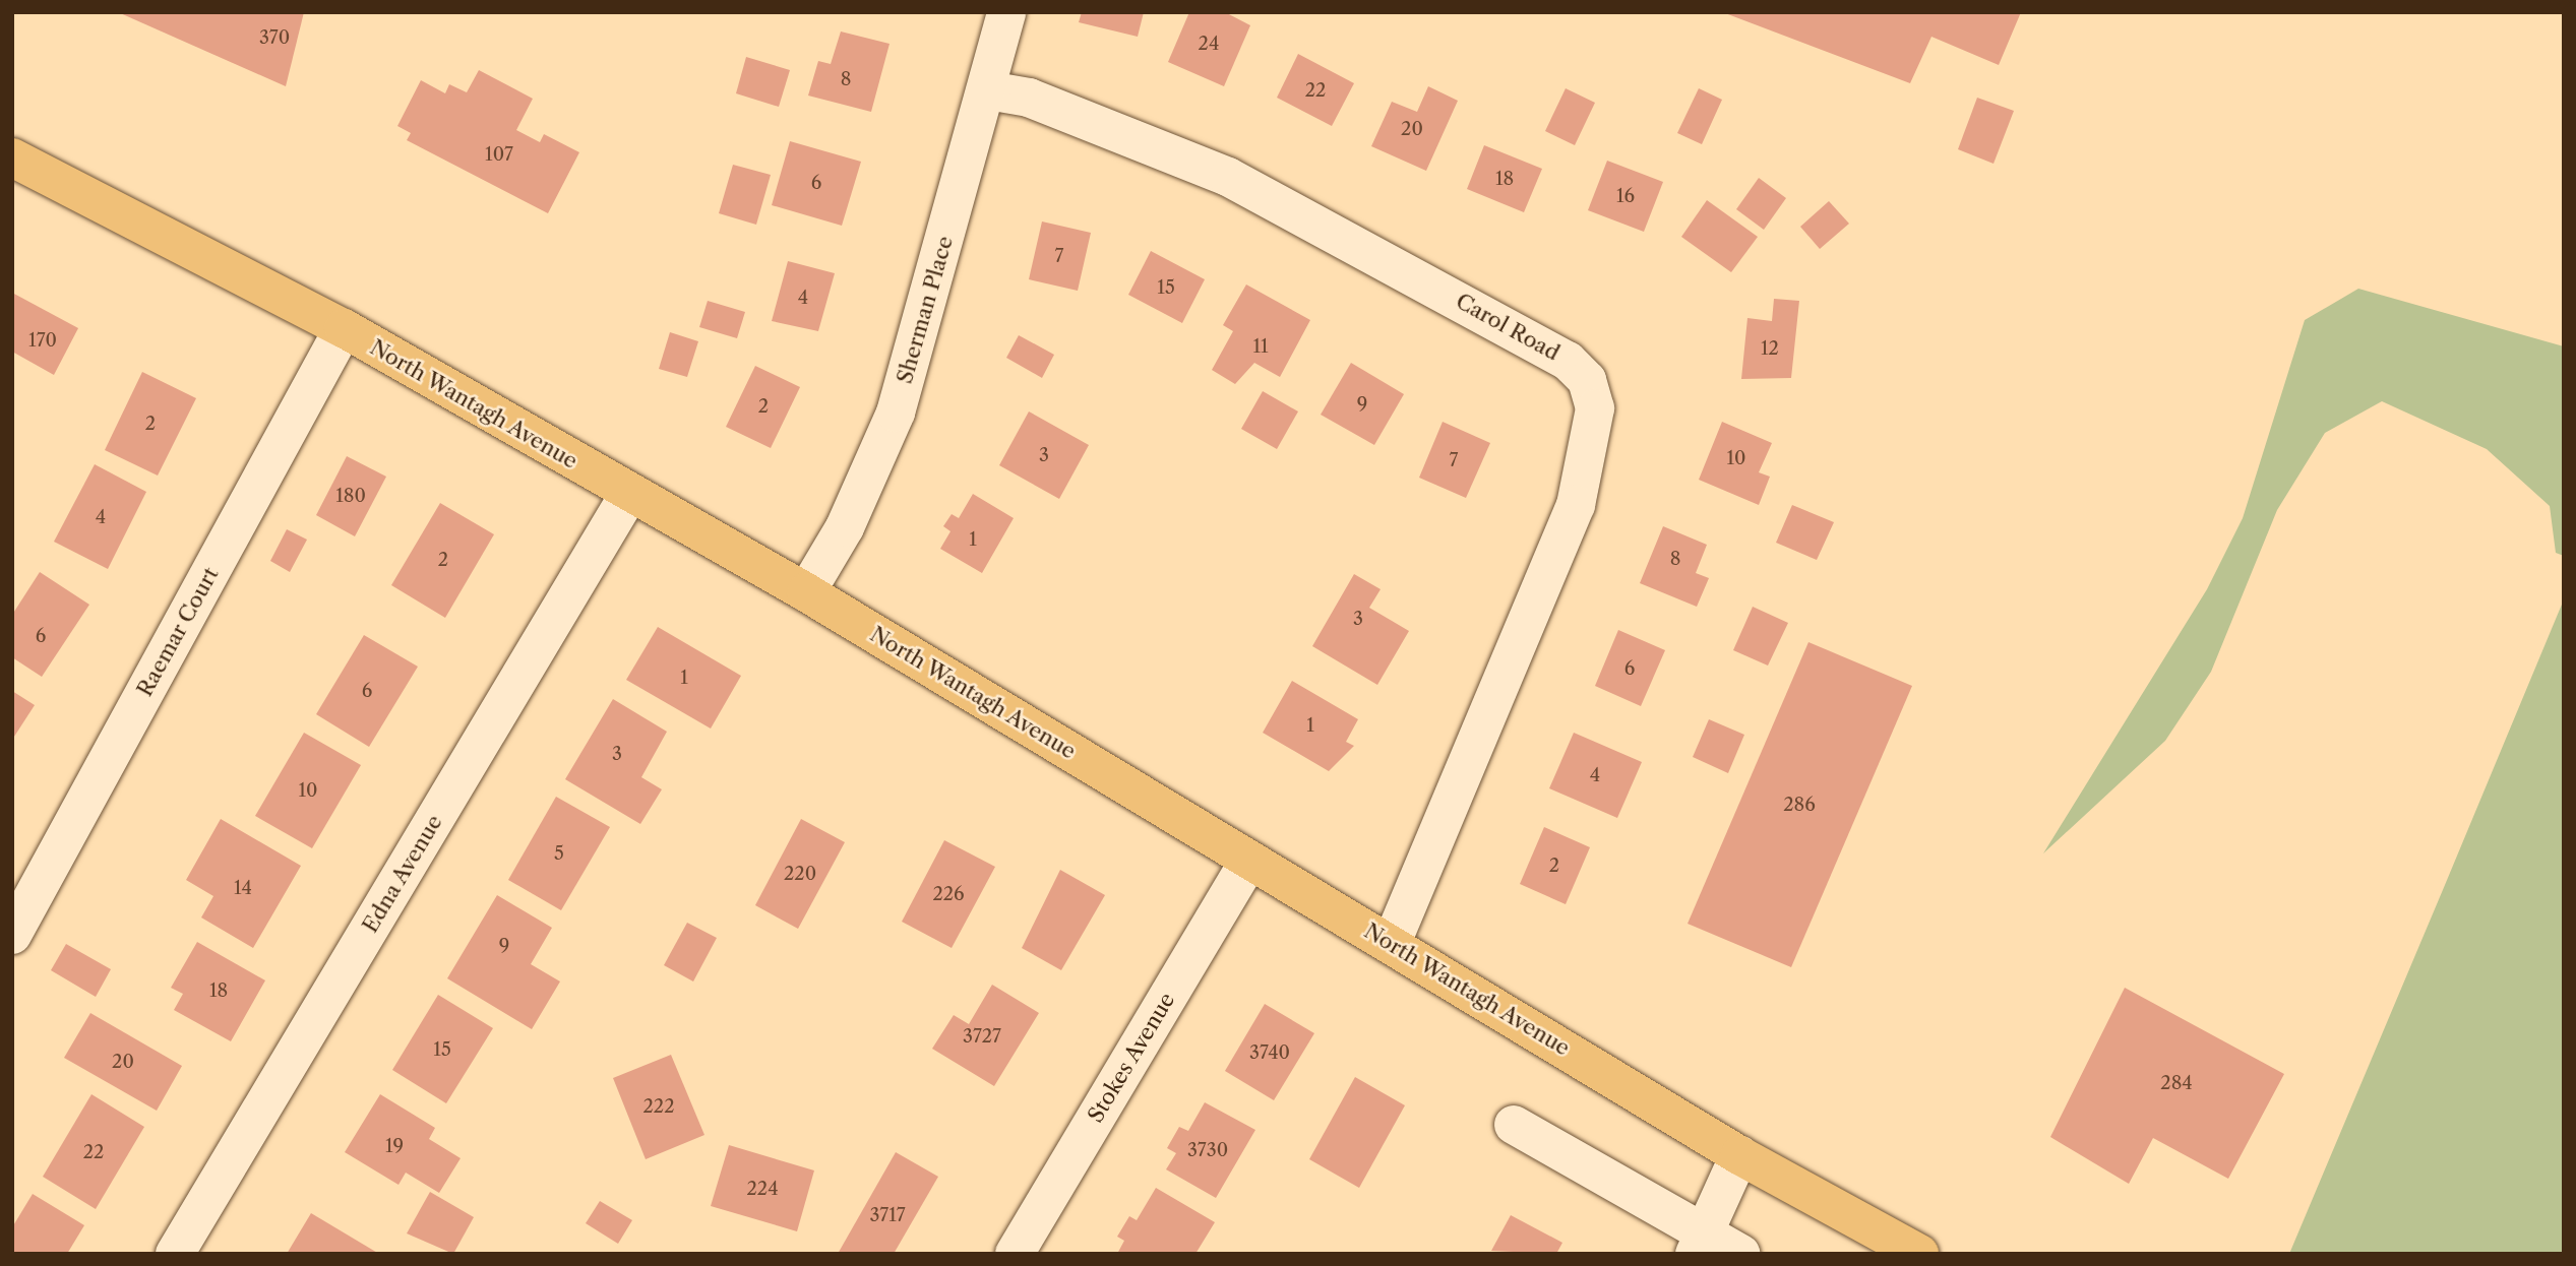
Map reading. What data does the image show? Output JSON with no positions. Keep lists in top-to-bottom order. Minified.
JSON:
{"streets":{"main road":["North Wantagh Avenue"],"street":["Sherman Place","Carol Road","Raemar Court","Edna Avenue","Stokes Avenue"]},"crossings":[["Sherman Place","Carol Road"],["Sherman Place","North Wantagh Avenue"],["Carol Road","North Wantagh Avenue"],["North Wantagh Avenue","Raemar Court"],["North Wantagh Avenue","Edna Avenue"],["North Wantagh Avenue","Stokes Avenue"]],"house_numbers":["370","24","8","22","20","107","18","6","16","7","15","4","170","11","12","9","2","2","3","10","7","180","4","1","8","2","3","6","6","1","6","1","3","4","10","286","5","2","220","14","226","9","18","3727","15","3740","20","284","222","19","3730","22","224","3717"]}
